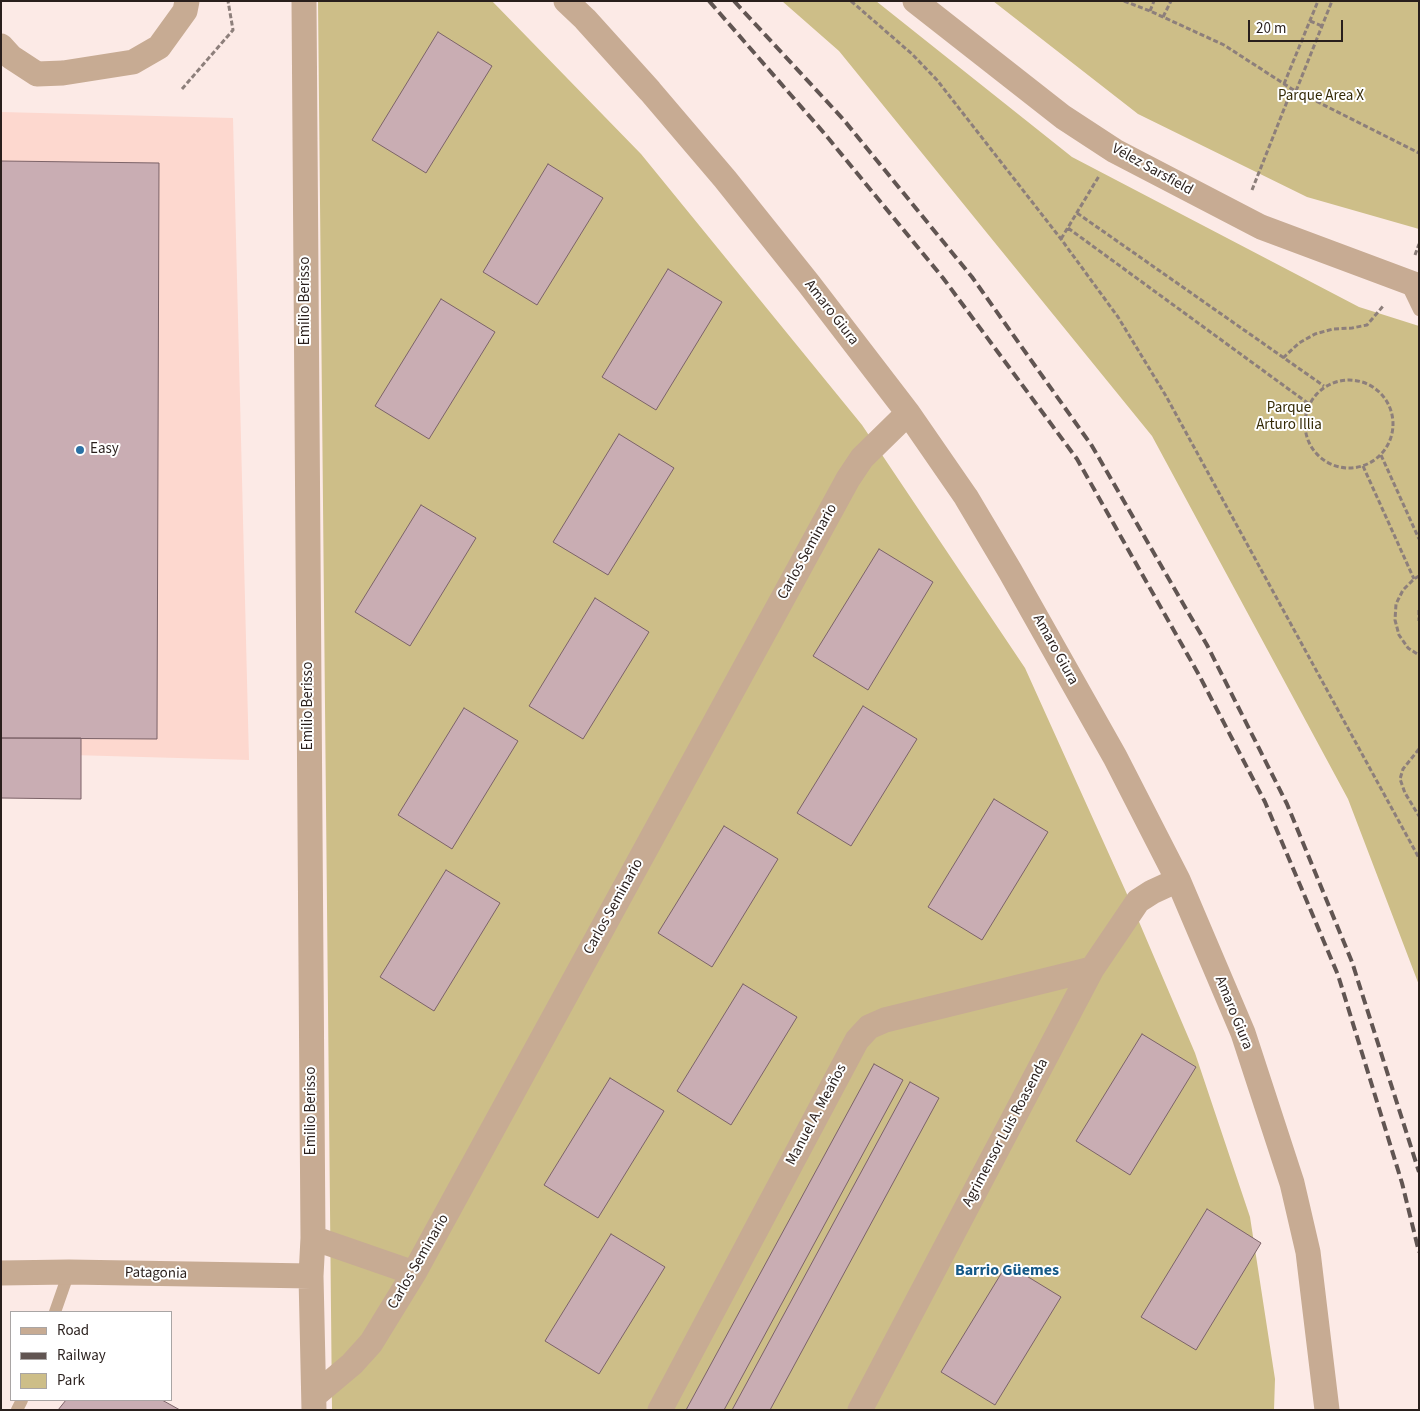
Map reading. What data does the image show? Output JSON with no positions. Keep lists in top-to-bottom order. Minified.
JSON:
{"streets":{"street":["Vélez Sarsfield","Emilio Berisso","Amaro Giura","Carlos Seminario","Manuel A. Meaños","Agrimensor Luis Roasenda","Patagonia"]},"crossings":[["Emilio Berisso","Carlos Seminario"],["Emilio Berisso","Patagonia"],["Amaro Giura","Carlos Seminario"],["Amaro Giura","Agrimensor Luis Roasenda"],["Manuel A. Meaños","Agrimensor Luis Roasenda"]],"districts":["Barrio Güemes"],"parks":["Parque Area X","Parque Arturo Illia"],"places":["Easy"],"legend":["Road","Railway","Park"],"scale_bar":"20 m"}
